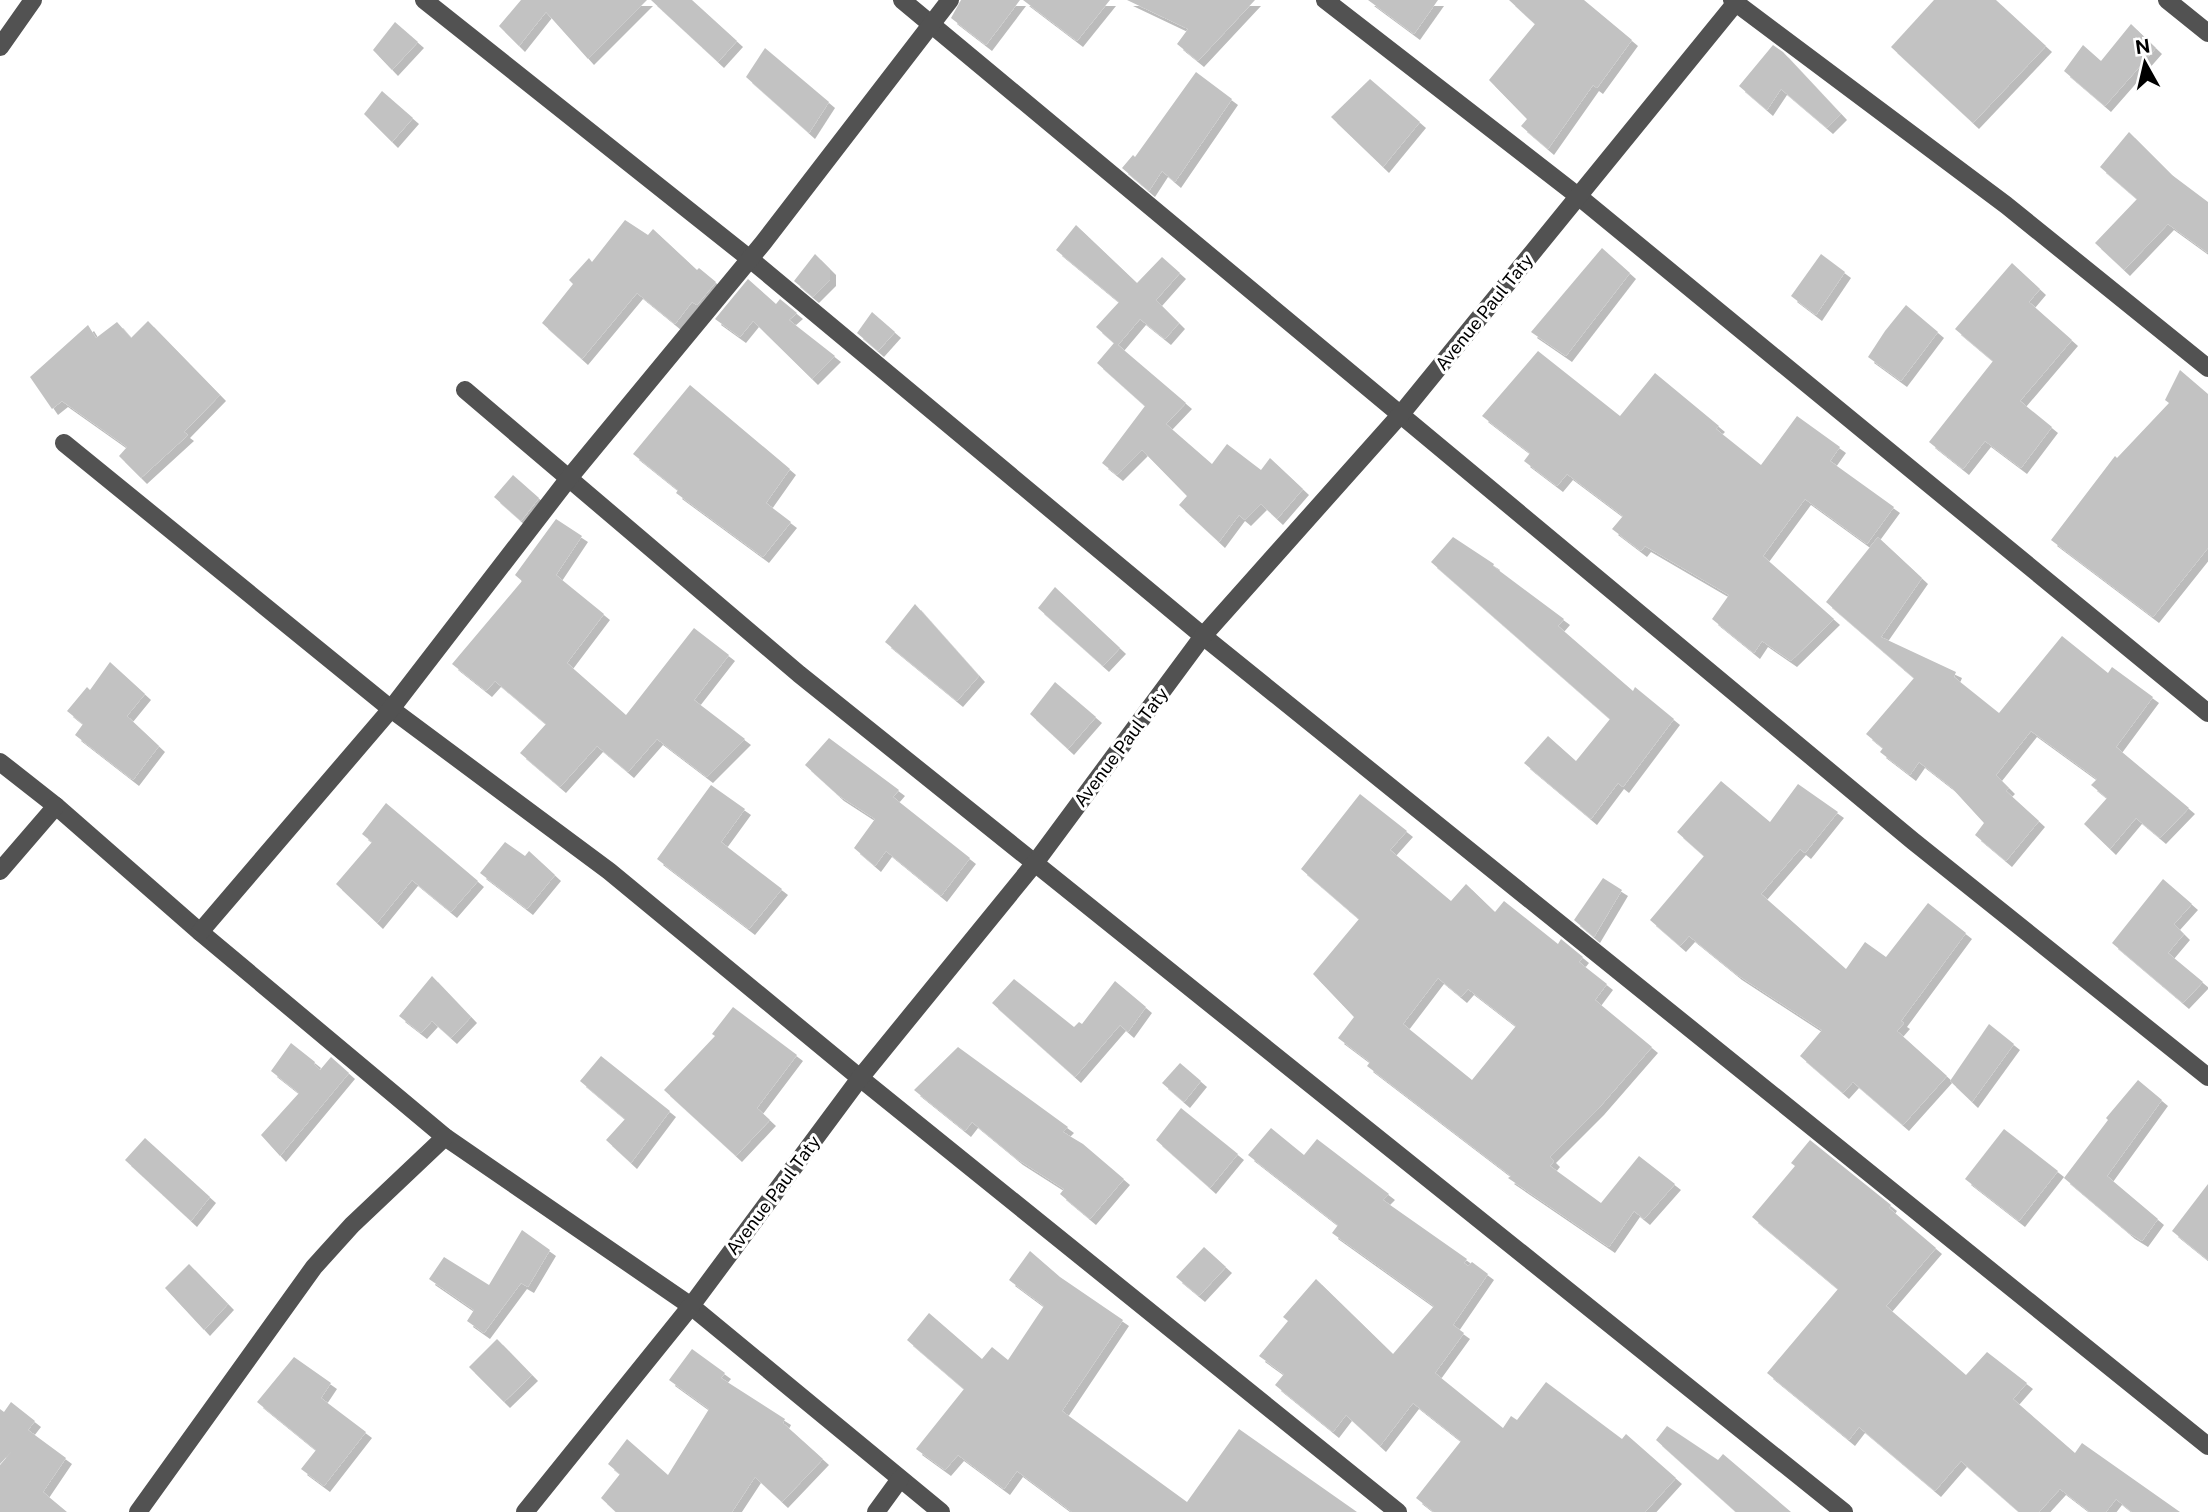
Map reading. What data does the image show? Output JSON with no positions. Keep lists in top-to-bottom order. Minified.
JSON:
{"streets":{"street":["Avenue Paul Taty"]},"north":"top"}
